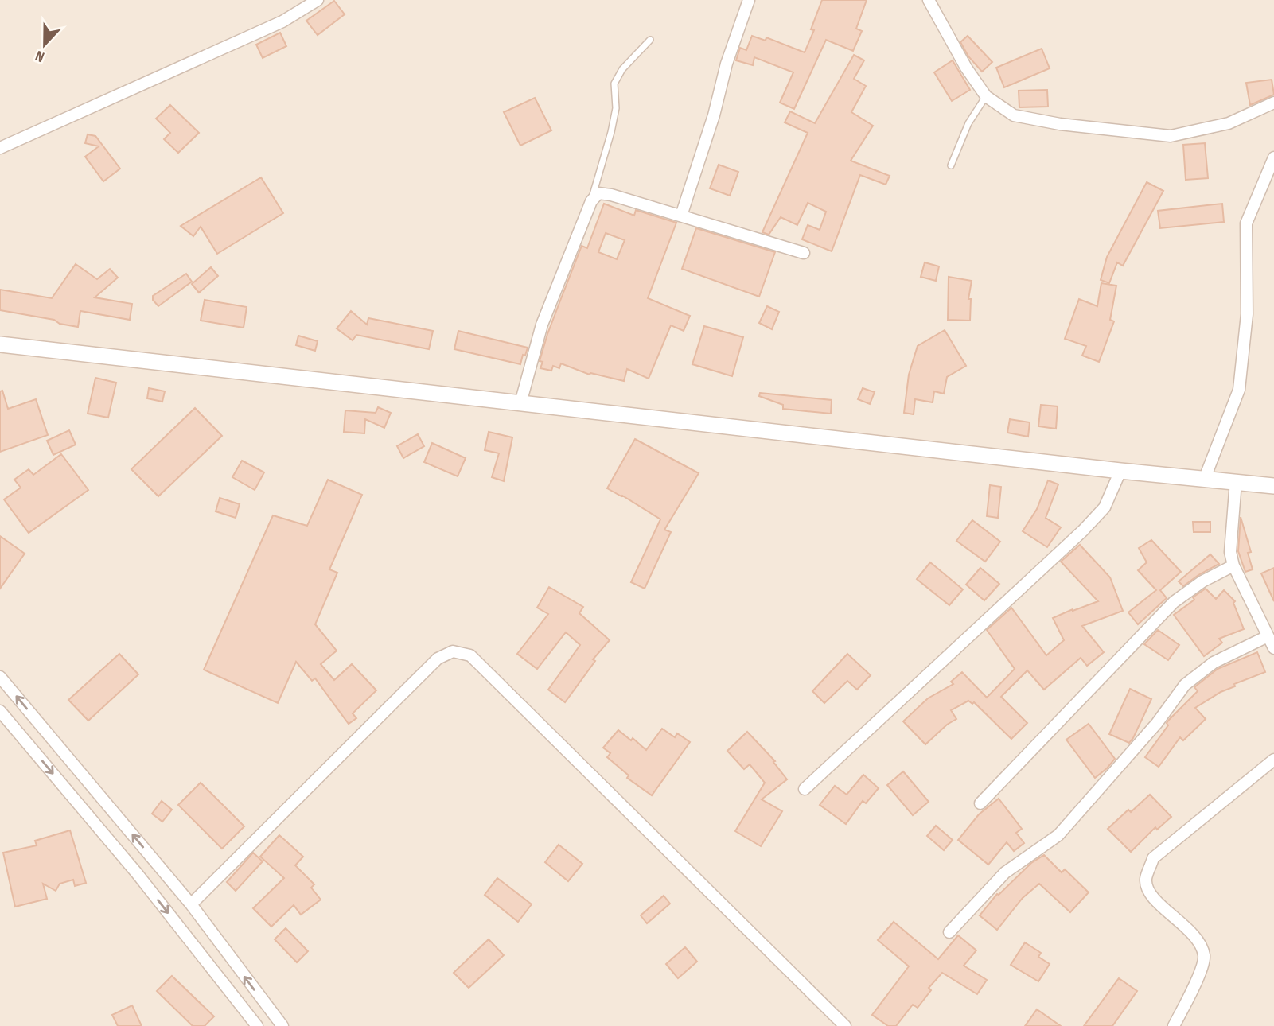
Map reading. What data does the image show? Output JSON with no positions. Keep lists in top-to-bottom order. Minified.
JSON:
{"north":"bottom"}
